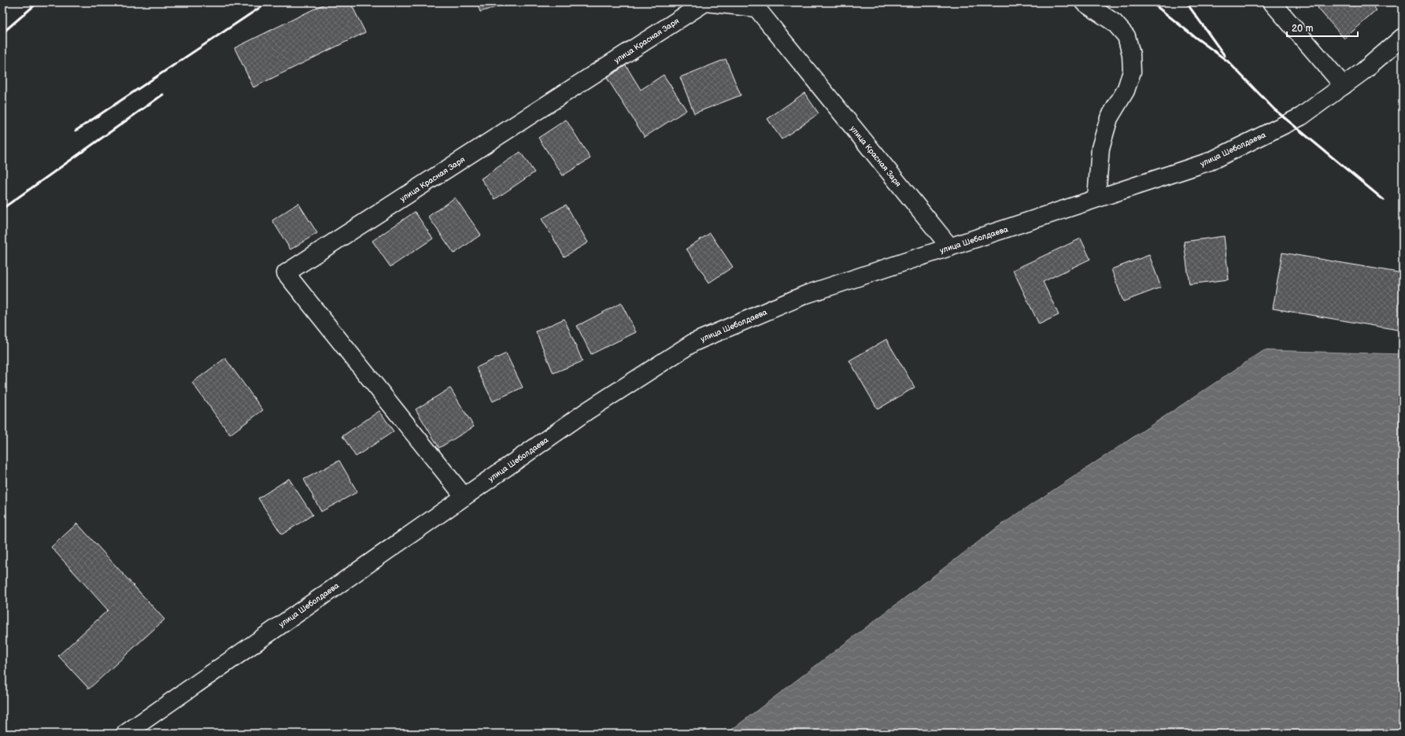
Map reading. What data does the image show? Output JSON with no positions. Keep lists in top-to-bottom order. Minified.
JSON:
{"streets":{"street":["улица Красная Заря","улица Шеболдаева"]},"crossings":[["улица Красная Заря","улица Шеболдаева"]],"scale_bar":"20 m"}
